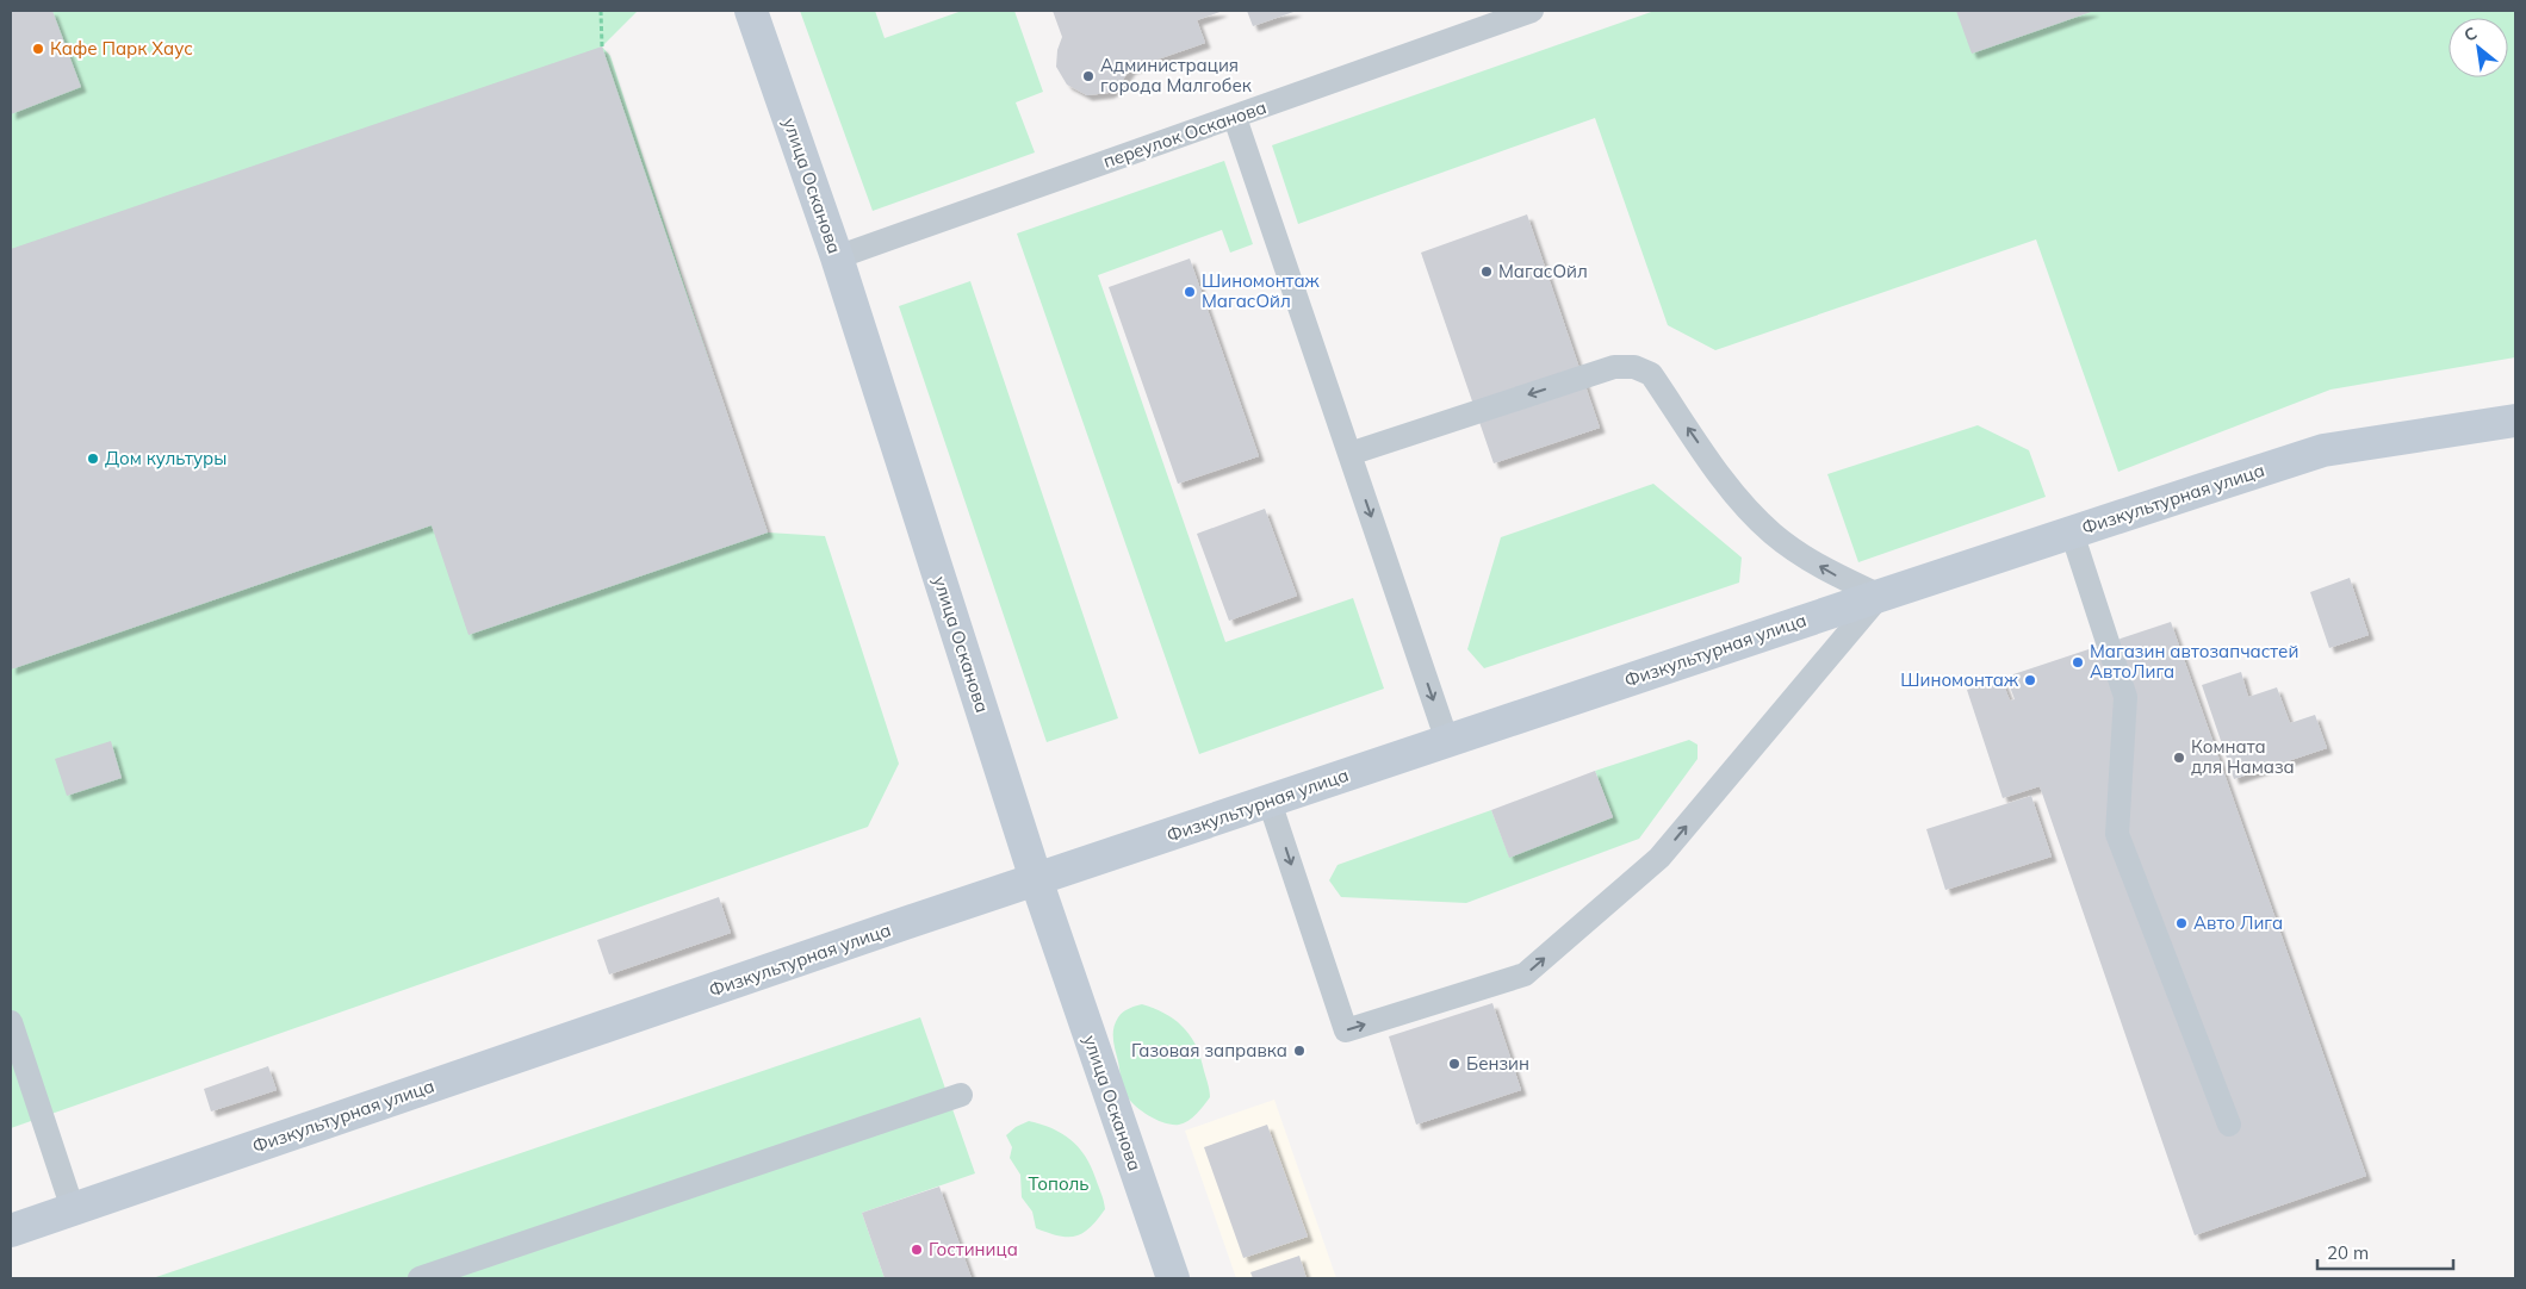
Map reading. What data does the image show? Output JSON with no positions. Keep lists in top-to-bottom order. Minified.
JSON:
{"streets":{"main road":["улица Осканова","Физкультурная улица"],"lane":["переулок Осканова"]},"crossings":[["переулок Осканова","улица Осканова"],["улица Осканова","Физкультурная улица"]],"parks":["Тополь"],"places":["Кафе Парк Хаус","Администрация города Малгобек","МагасОйл","Шиномонтаж МагасОйл","Дом культуры","Магазин автозапчастей АвтоЛига","Шиномонтаж","Комната для Намаза","Авто Лига","Газовая заправка","Бензин","Гостиница"],"scale_bar":"20 m","north":"top left"}
